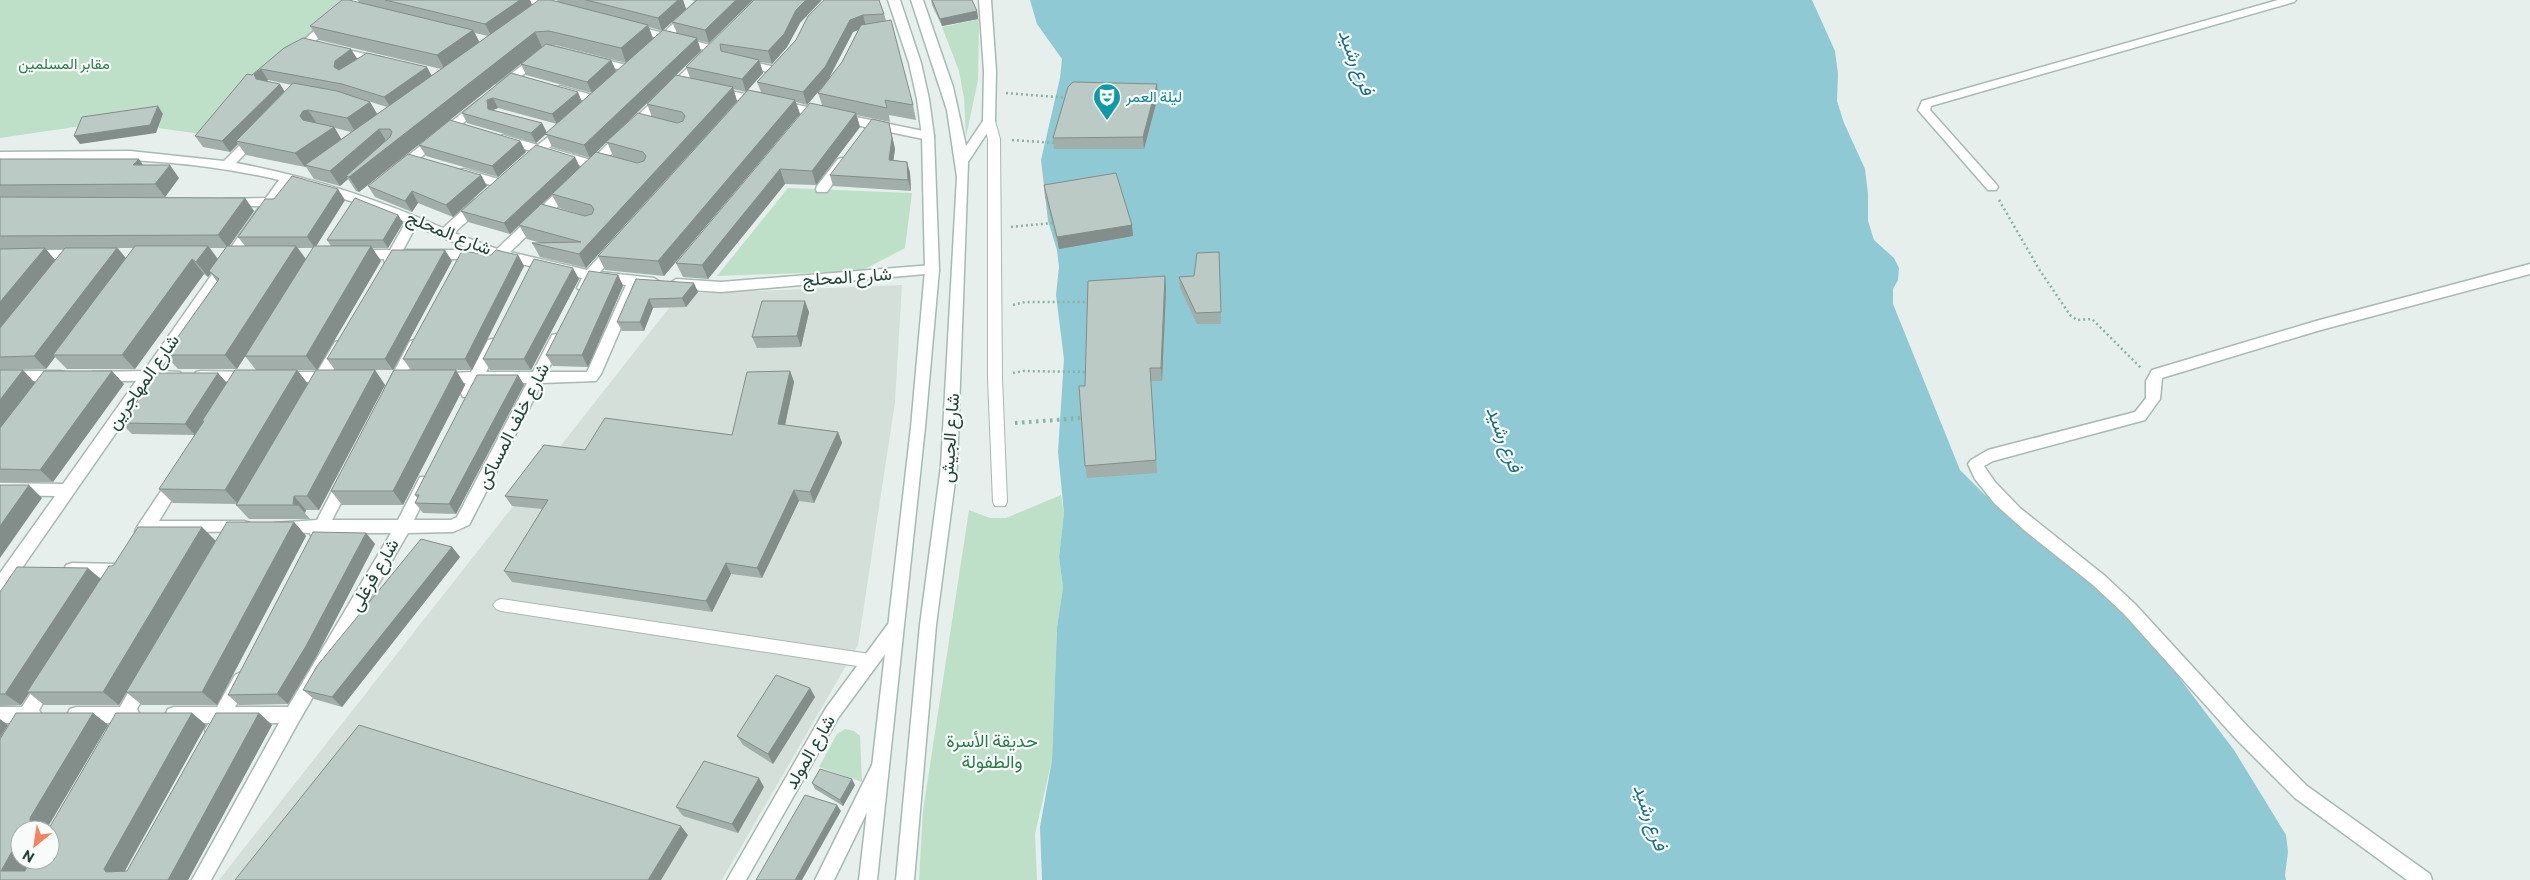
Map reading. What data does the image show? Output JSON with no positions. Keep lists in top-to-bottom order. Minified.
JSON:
{"streets":{"street":["شارع المحلج","شارع المهاجرين","شارع خلف المساكن","شارع الجيش","شارع فرغلى","شارع المولد"]},"crossings":[["شارع المحلج","شارع المهاجرين"],["شارع المحلج","شارع الجيش"],["شارع خلف المساكن","شارع فرغلى"],["شارع الجيش","شارع المولد"]],"water":["فرع رشيد"],"parks":["مقابر المسلمين","حديقة الأسرة والطفولة"],"places":{"theatre":["ليلة العمر"]},"north":"bottom left"}
